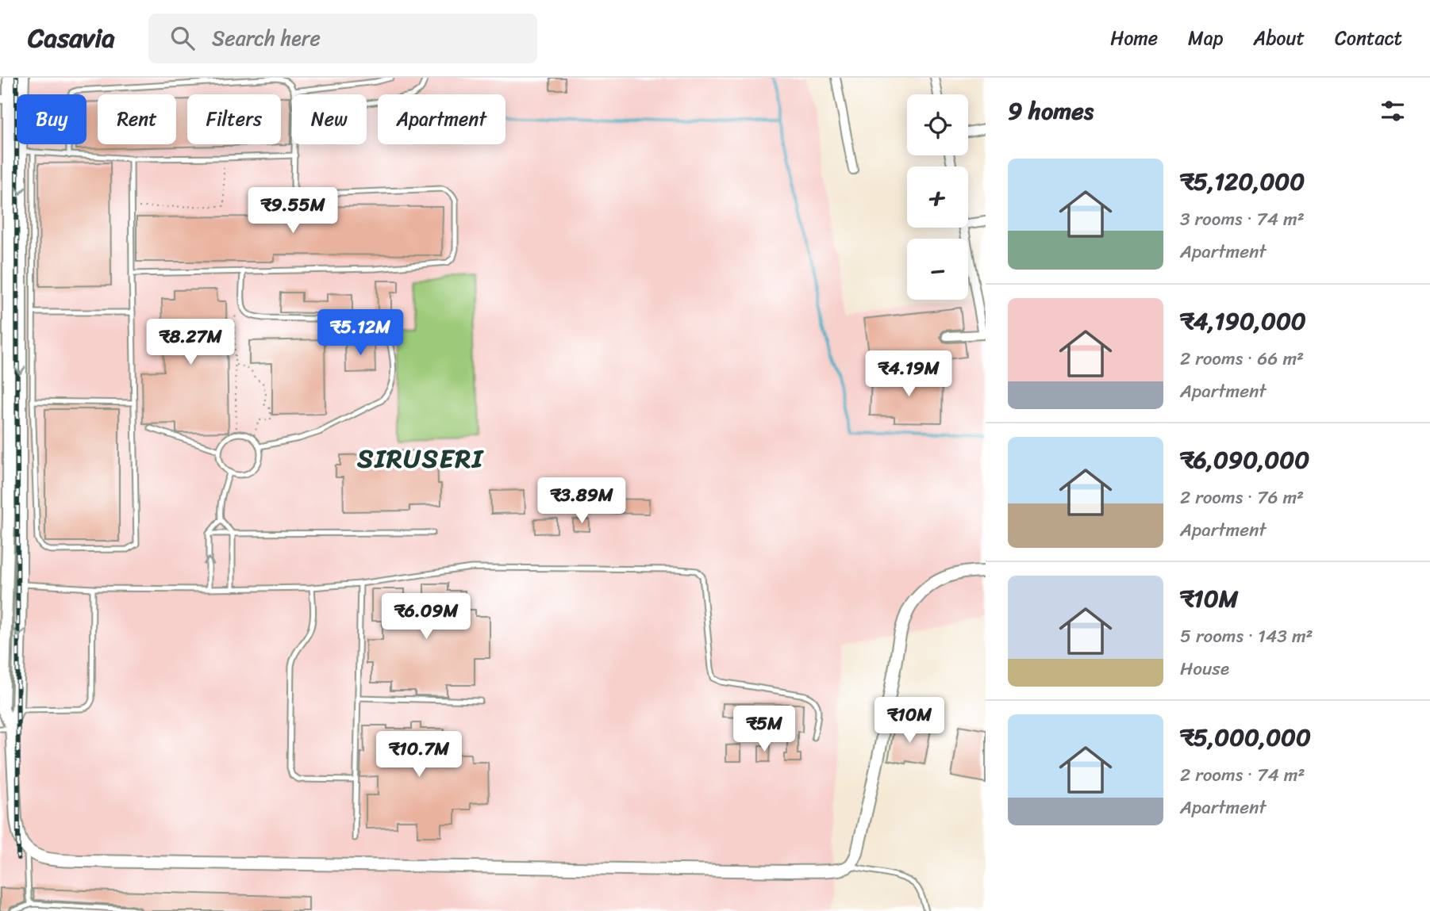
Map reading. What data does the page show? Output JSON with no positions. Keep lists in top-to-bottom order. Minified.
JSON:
{"districts":["SIRUSERI"],"page":{"header":"Casavia","search":"Search here","nav":["Home","Map","About","Contact"],"heading":"9 homes","map_buttons":["+","−"],"chip":["Buy","Rent","Filters","New","Apartment"],"list":[{"name":"₹5,120,000","note":"3 rooms · 74 m² · Apartment"},{"name":"₹4,190,000","note":"2 rooms · 66 m² · Apartment"},{"name":"₹6,090,000","note":"2 rooms · 76 m² · Apartment"},{"name":"₹10M","note":"5 rooms · 143 m² · House"},{"name":"₹5,000,000","note":"2 rooms · 74 m² · Apartment"}],"price":["₹9.55M","₹5.12M","₹8.27M","₹4.19M","₹3.89M","₹6.09M","₹10M","₹5M","₹10.7M"]}}
